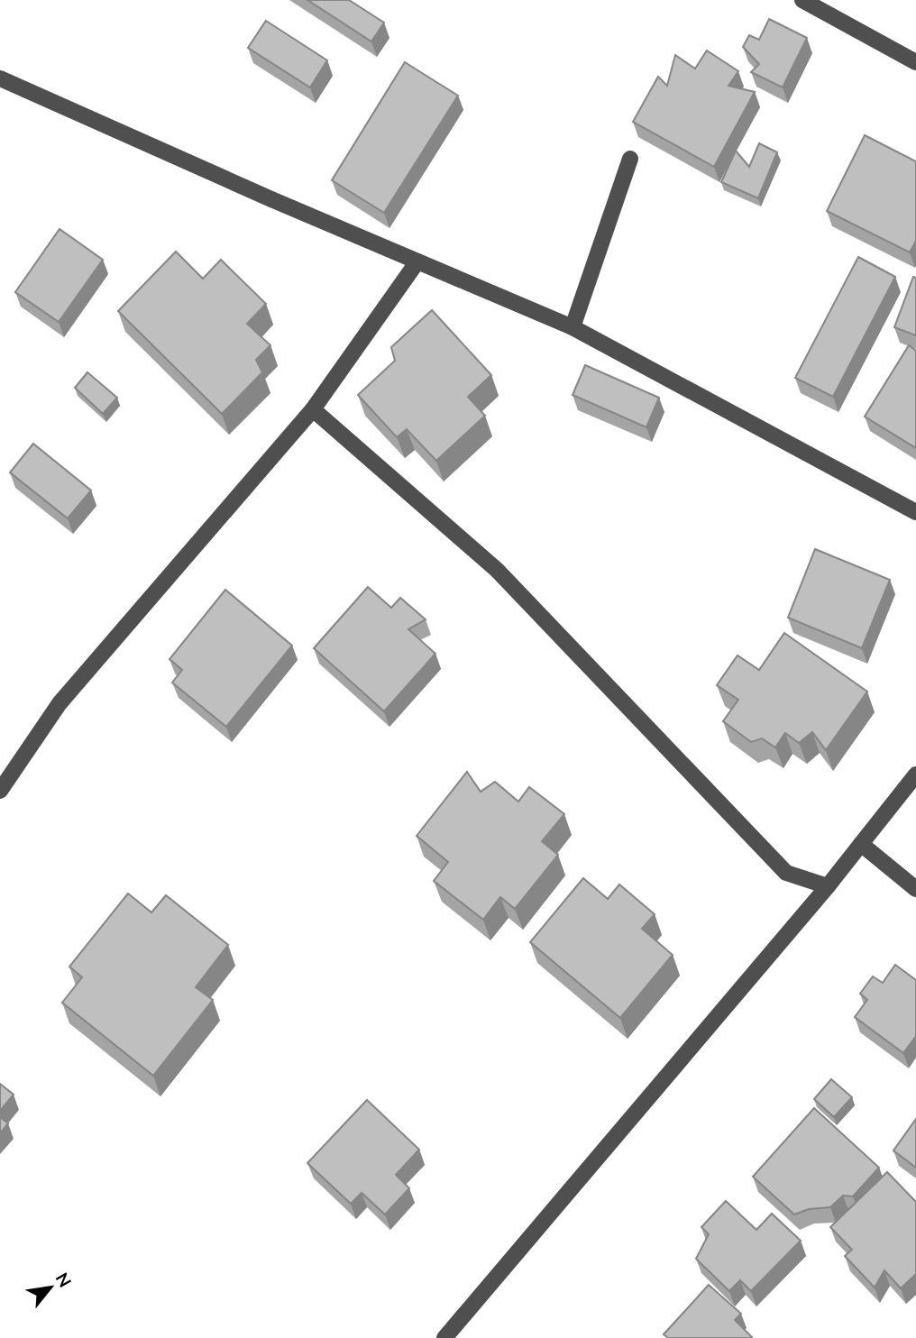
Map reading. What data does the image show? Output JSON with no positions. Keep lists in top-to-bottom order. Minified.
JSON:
{"north":"top right"}
